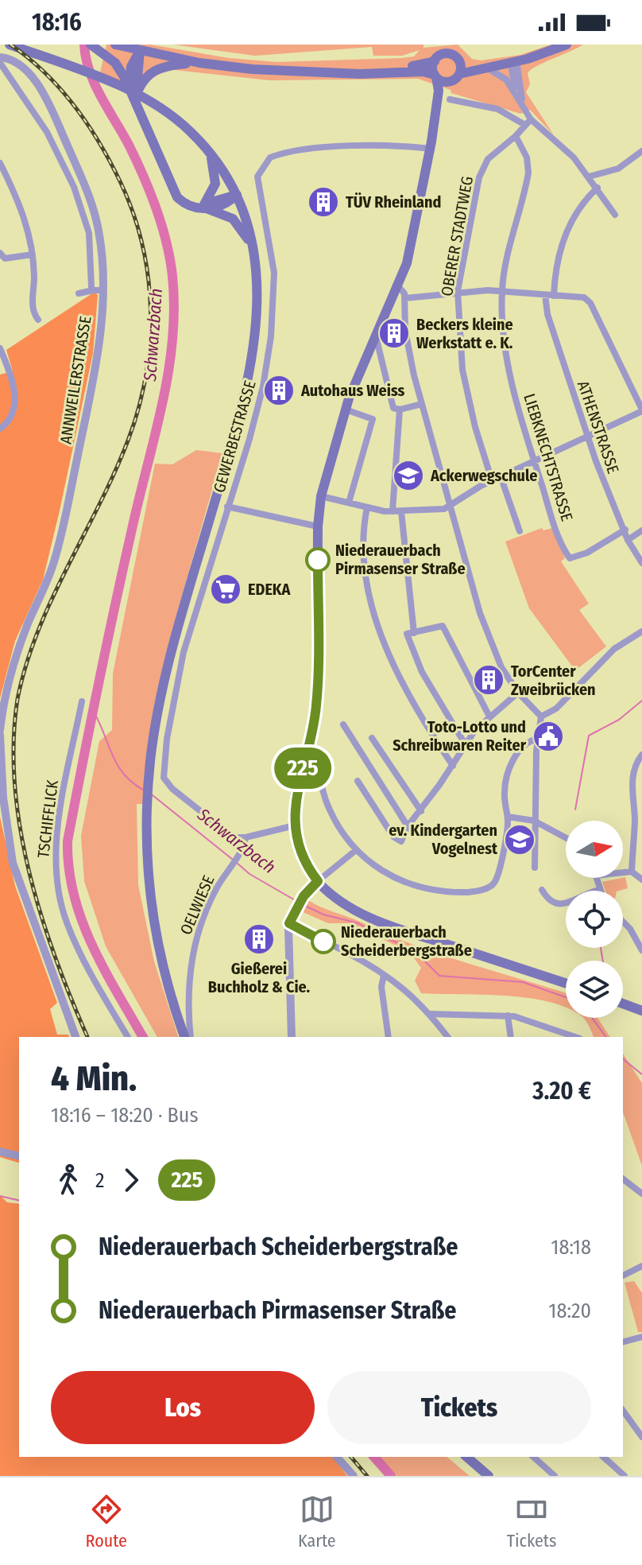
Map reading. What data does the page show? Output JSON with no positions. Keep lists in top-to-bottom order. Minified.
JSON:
{"streets":{"street":["OBERER STADTWEG","ANNWEILERSTRASSE","ATHENSTRASSE","GEWERBESTRASSE","LIEBKNECHTSTRASSE","TSCHIFFLICK","OELWIESE"]},"crossings":[["OBERER STADTWEG","LIEBKNECHTSTRASSE"],["ATHENSTRASSE","LIEBKNECHTSTRASSE"],["GEWERBESTRASSE","OELWIESE"]],"water":["Schwarzbach"],"places":{"building":["TÜV Rheinland","Beckers kleine Werkstatt e. K.","Autohaus Weiss","TorCenter Zweibrücken","Gießerei Buchholz & Cie."],"school or university":["Ackerwegschule","ev. Kindergarten Vogelnest"],"other":["Niederauerbach Pirmasenser Straße","Niederauerbach Scheiderbergstraße"],"supermarket":["EDEKA"],"public building":["Toto-Lotto und Schreibwaren Reiter"]},"lines":["bus line 225"],"north":"right","page":{"status":"18:16","on_map":"225","heading":["4 Min.","18:16 – 18:20 · Bus","3.20 €"],"legs":["2","225"],"list":[{"name":"Niederauerbach Scheiderbergstraße","value":"18:18"},{"name":"Niederauerbach Pirmasenser Straße","value":"18:20"}],"buttons":["Los","Tickets"],"tabs":["Route","Karte","Tickets"]}}
